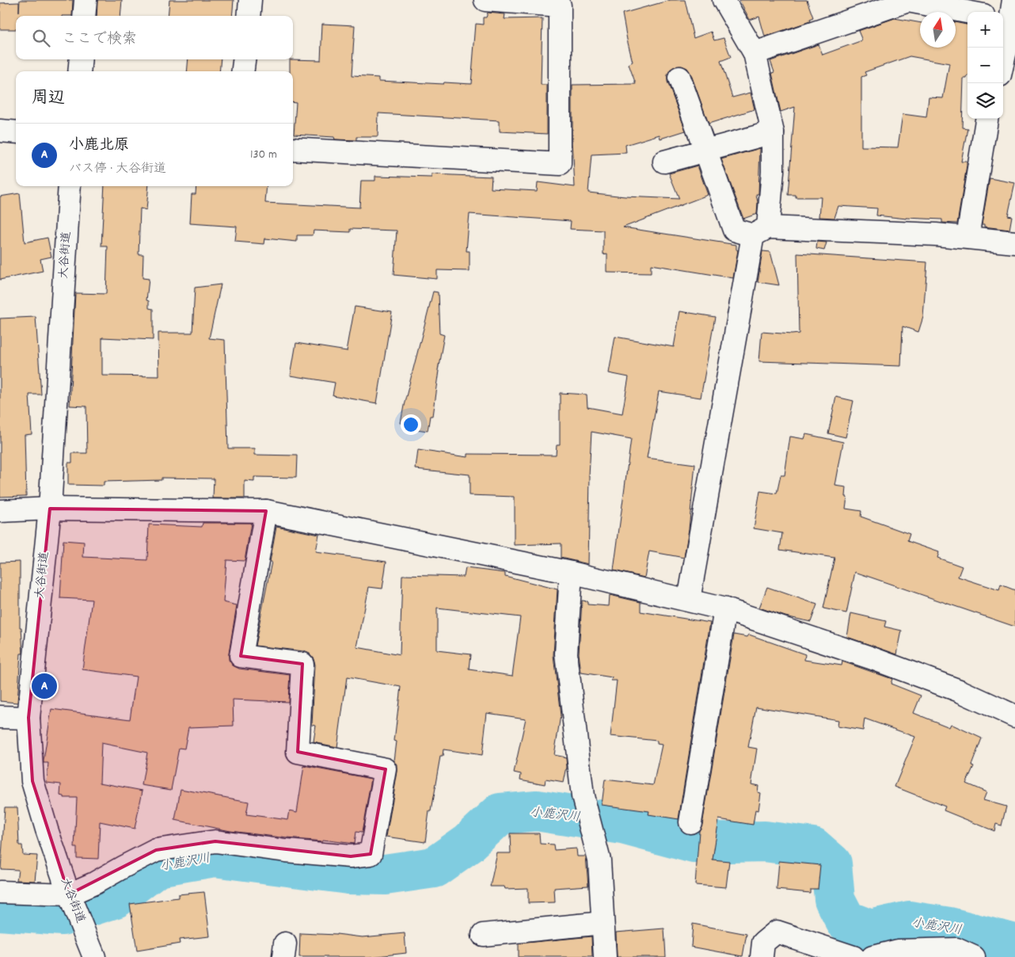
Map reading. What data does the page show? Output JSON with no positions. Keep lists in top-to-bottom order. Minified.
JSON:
{"streets":{"street":["大谷街道"]},"water":["小鹿沢川"],"north":"top","page":{"map_buttons":["+","−"],"search":"ここで検索","heading":"周辺","list":[{"mark":"A","name":"小鹿北原","note":"バス停 · 大谷街道","value":"130 m"}],"pins":"A"}}
